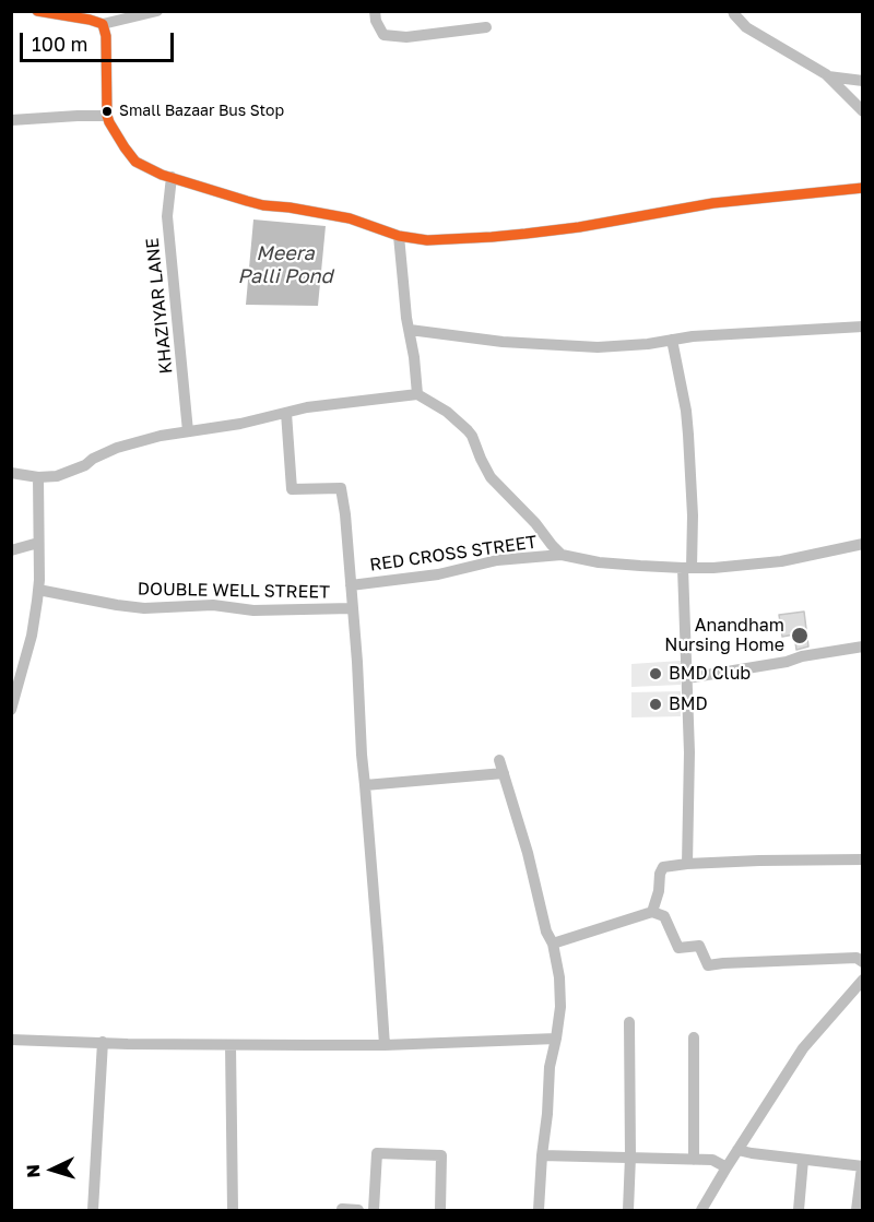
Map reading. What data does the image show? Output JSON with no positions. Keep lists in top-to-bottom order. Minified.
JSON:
{"streets":{"street":["KHAZIYAR LANE","RED CROSS STREET","DOUBLE WELL STREET"]},"water":["Meera Palli Pond"],"places":["Small Bazaar Bus Stop","Anandham Nursing Home","BMD Club","BMD"],"scale_bar":"100 m","north":"left"}
